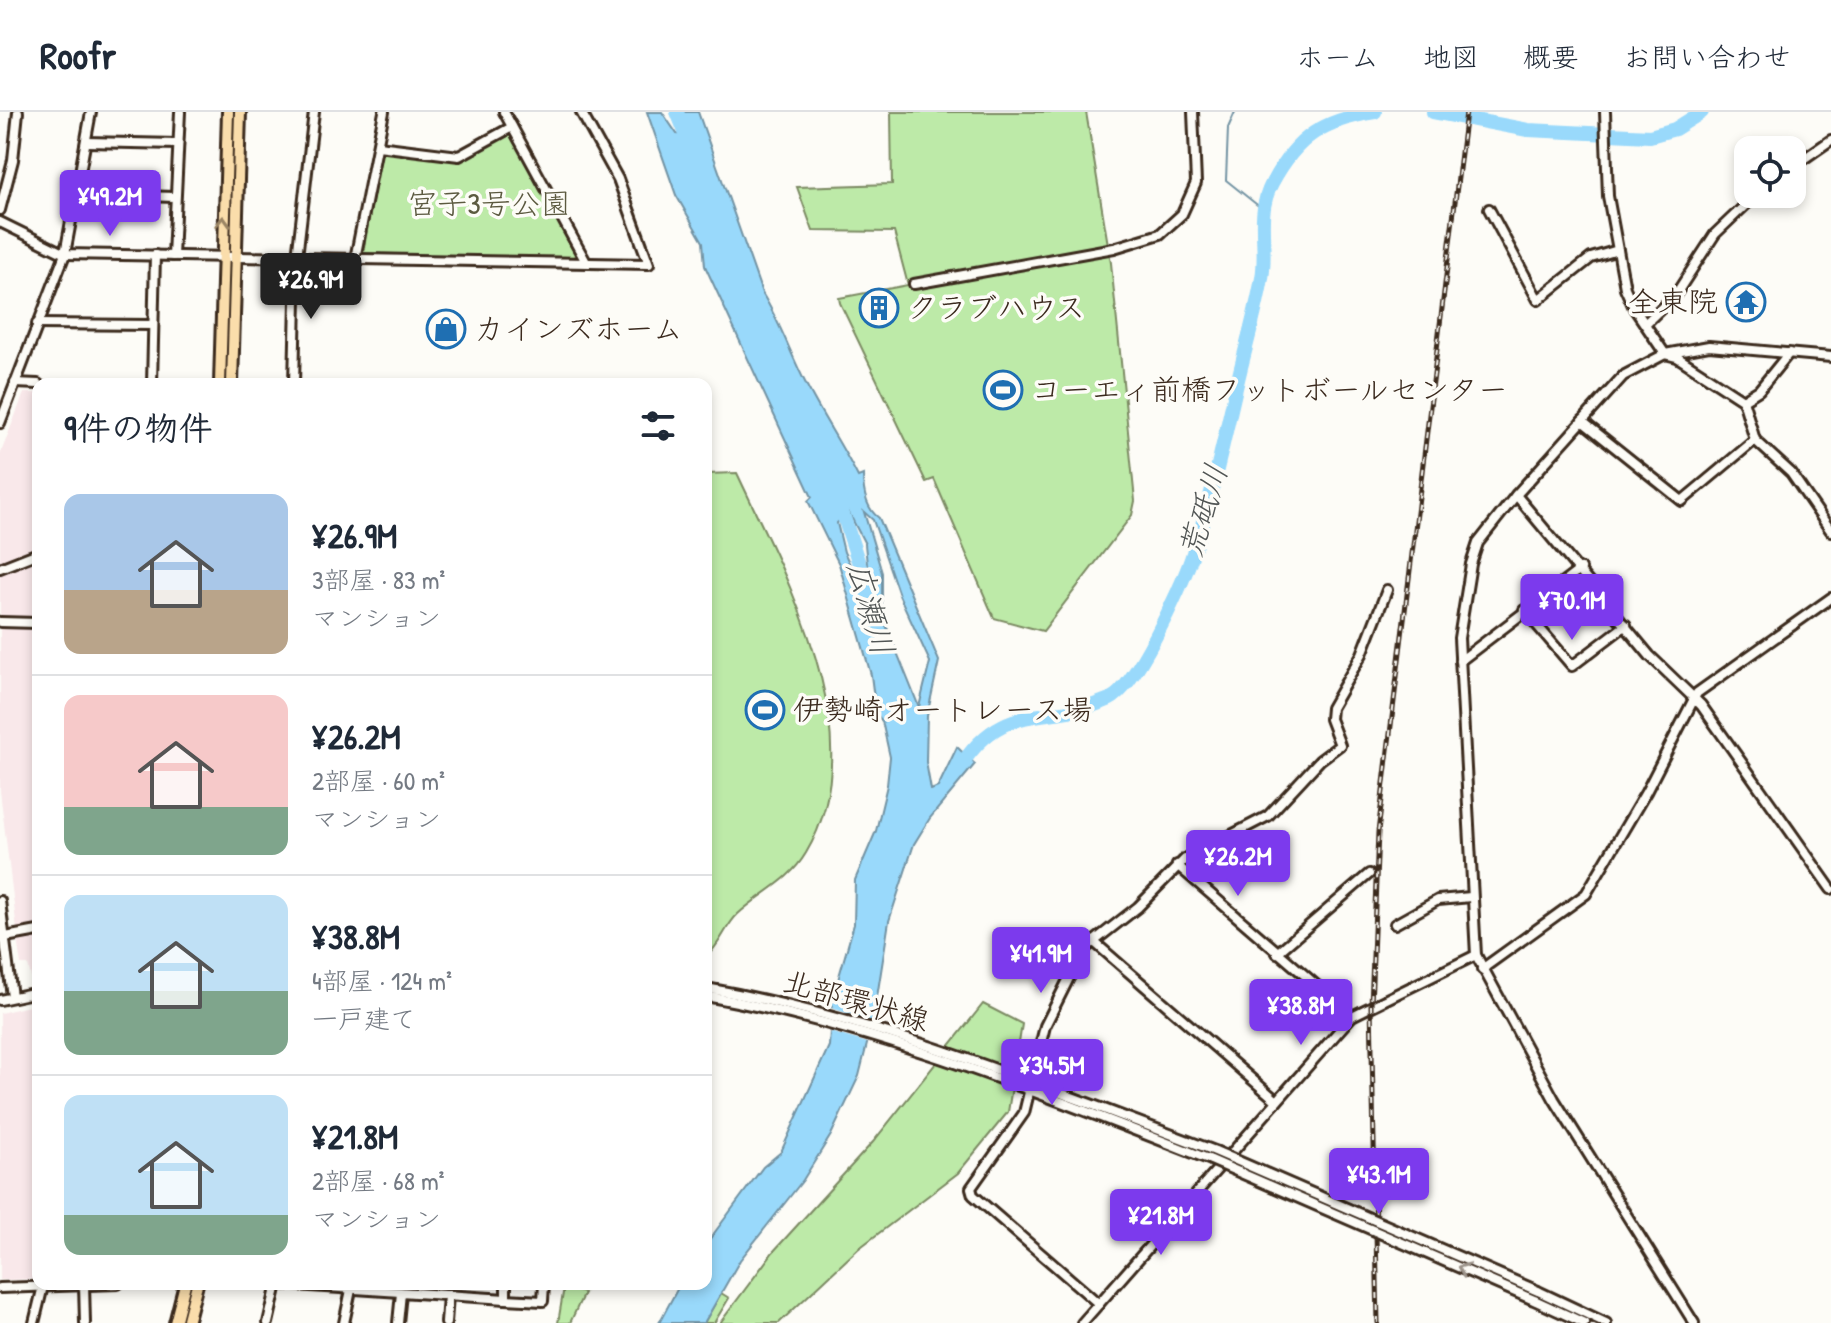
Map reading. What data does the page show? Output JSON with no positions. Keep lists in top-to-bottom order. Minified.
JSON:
{"streets":{"street":["北部環状線"]},"water":["荒砥川","広瀬川"],"parks":["宮子3号公園"],"places":{"temple":["全東院"],"building":["クラブハウス"],"shop":["カインズホーム"],"sports":["コーエィ前橋フットボールセンター","伊勢崎オートレース場"]},"page":{"header":"Roofr","nav":["ホーム","地図","概要","お問い合わせ"],"price":["¥49.2M","¥26.9M","¥70.1M","¥26.2M","¥41.9M","¥38.8M","¥34.5M","¥43.1M","¥21.8M"],"heading":"9件の物件","list":[{"name":"¥26.9M","note":"3部屋 · 83 m² · マンション"},{"name":"¥26.2M","note":"2部屋 · 60 m² · マンション"},{"name":"¥38.8M","note":"4部屋 · 124 m² · 一戸建て"},{"name":"¥21.8M","note":"2部屋 · 68 m² · マンション"}]}}
